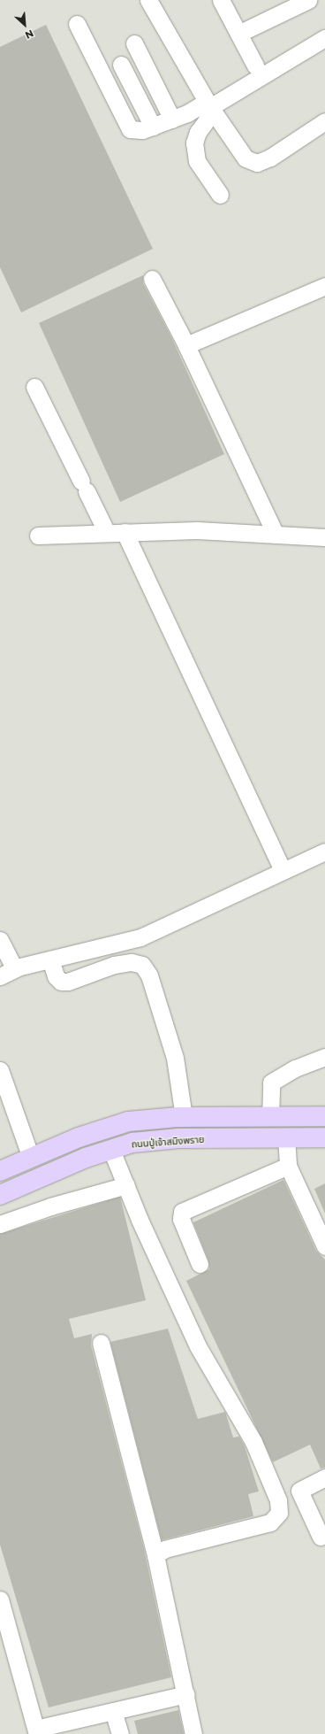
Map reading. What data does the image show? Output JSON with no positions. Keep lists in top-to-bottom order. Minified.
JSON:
{"streets":{"main road":["ถนนปู่เจ้าสมิงพราย"]},"north":"bottom right"}
